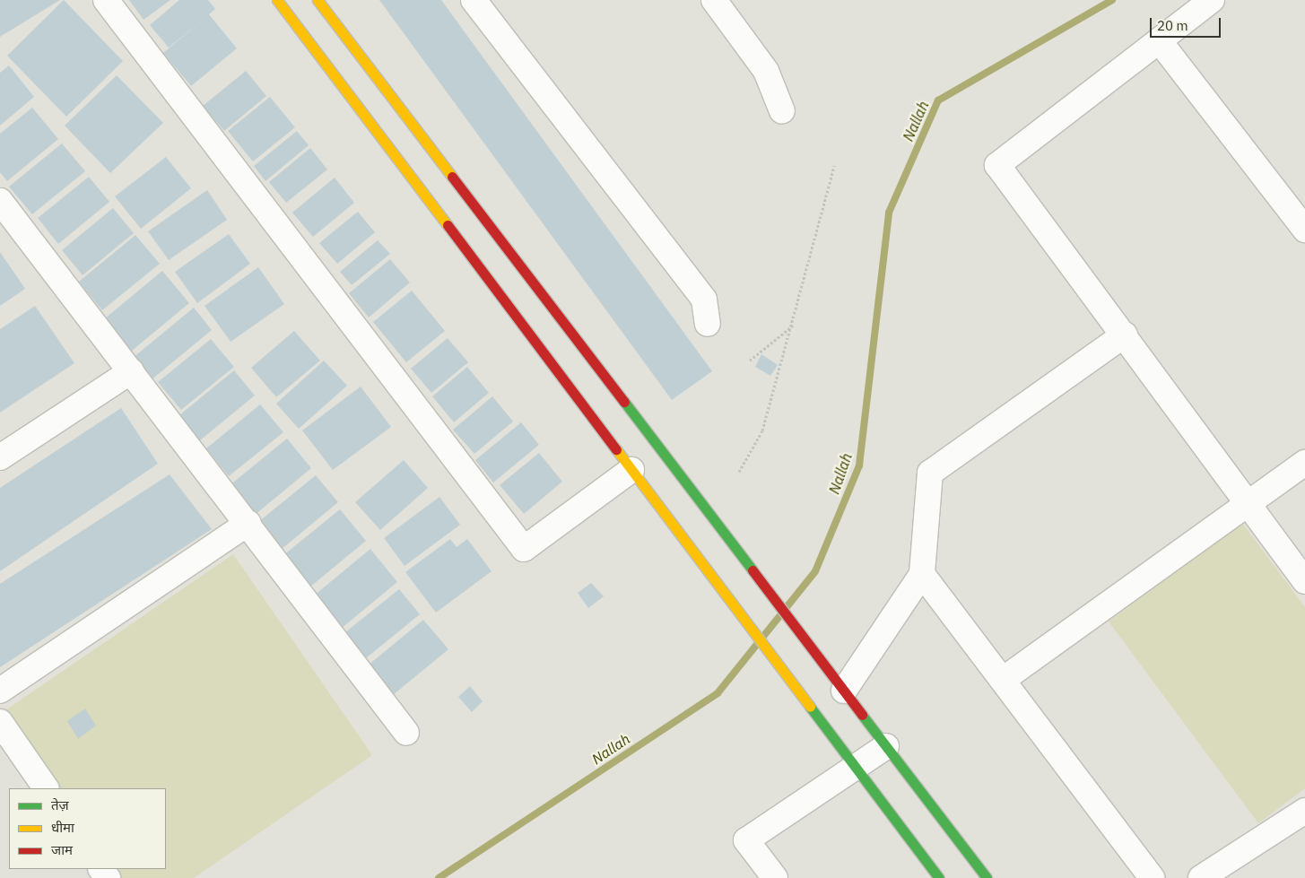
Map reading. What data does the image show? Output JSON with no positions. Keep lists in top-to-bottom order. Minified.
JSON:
{"water":["Nallah"],"legend":["तेज़","धीमा","जाम"],"scale_bar":"20 m"}
